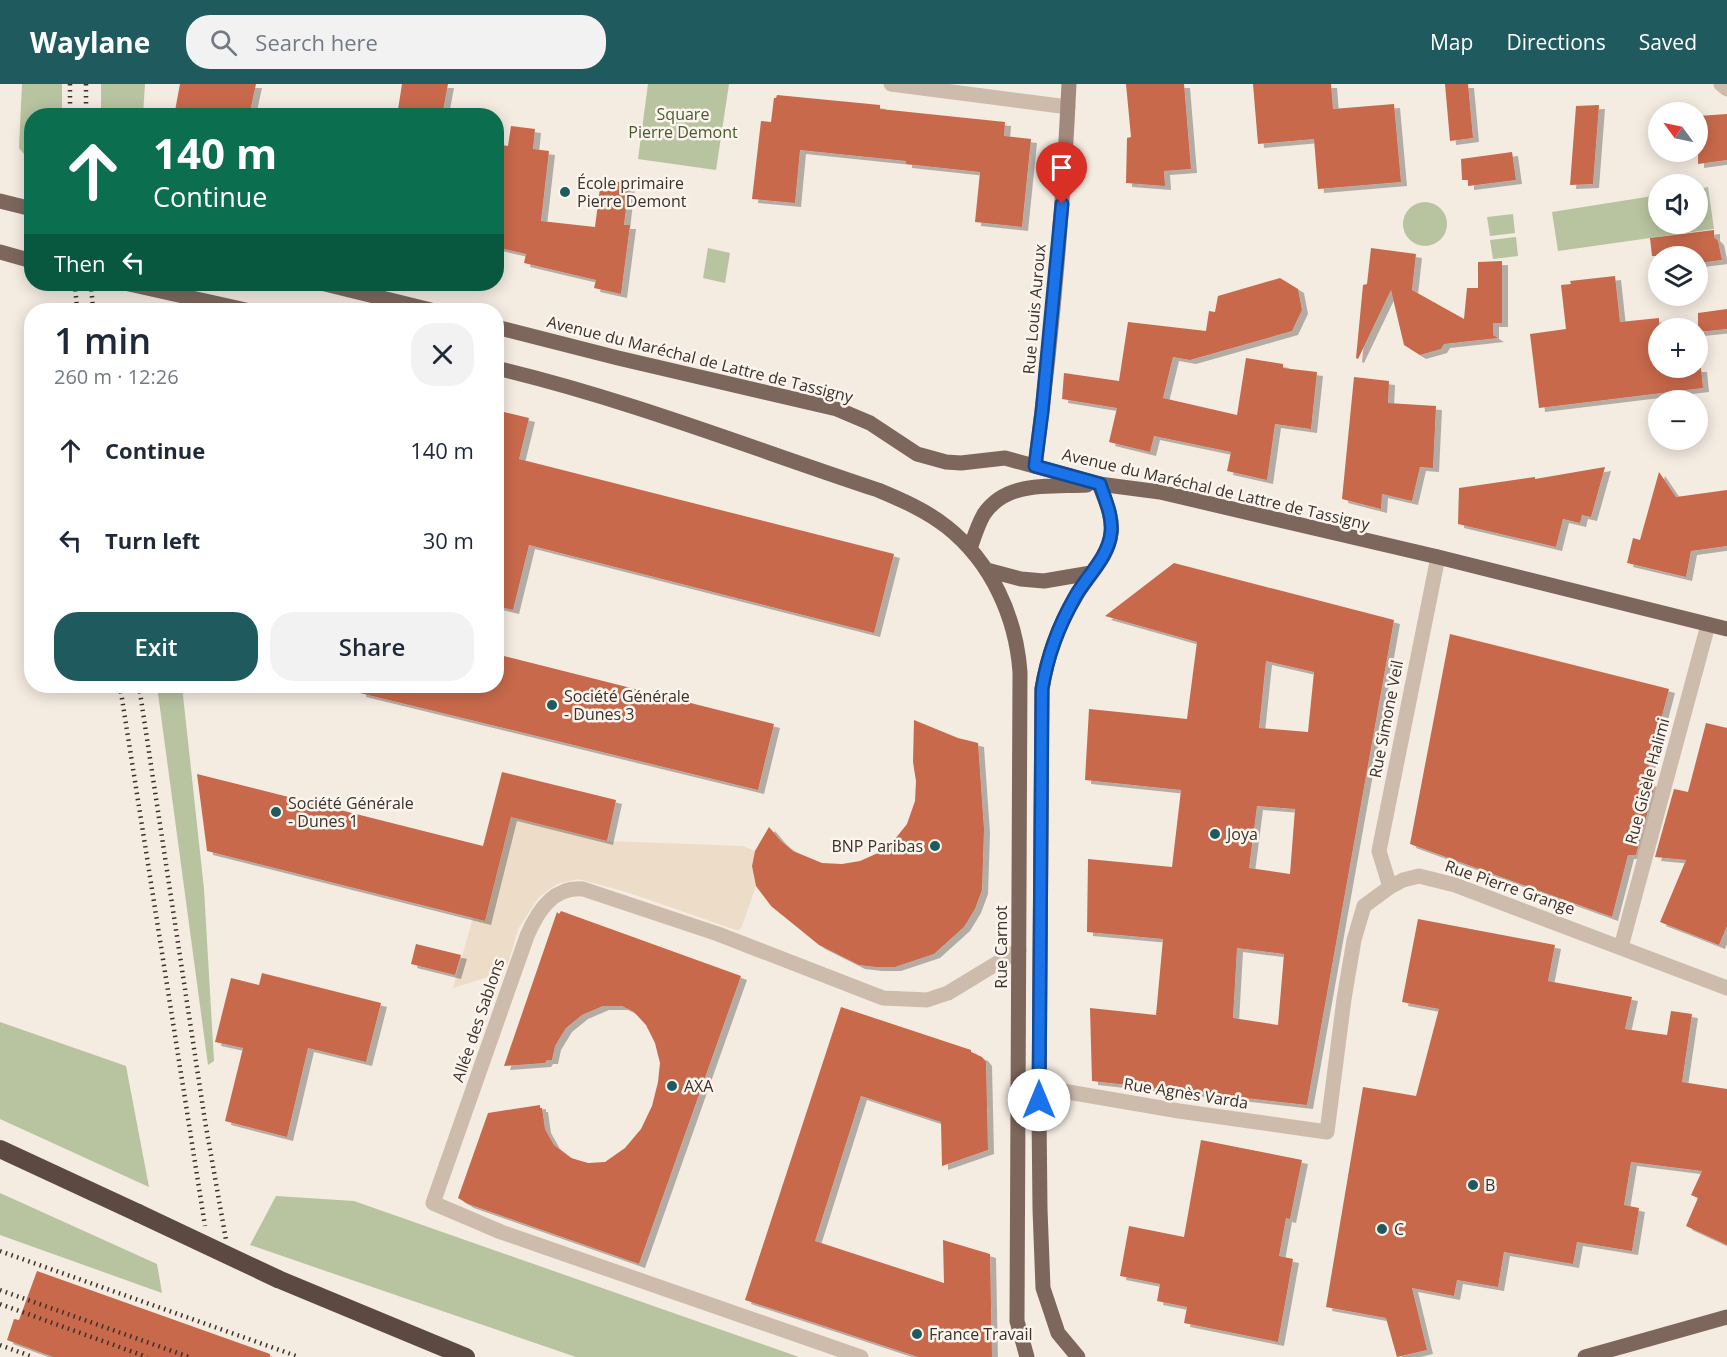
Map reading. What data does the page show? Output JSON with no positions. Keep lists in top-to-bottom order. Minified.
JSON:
{"streets":{"main road":["Avenue du Maréchal de Lattre de Tassigny","Rue Carnot"],"street":["Rue Louis Auroux","Rue Simone Veil","Rue Gisèle Halimi","Rue Pierre Grange","Allée des Sablons","Rue Agnès Varda"]},"crossings":[["Rue Louis Auroux","Avenue du Maréchal de Lattre de Tassigny"],["Avenue du Maréchal de Lattre de Tassigny","Rue Simone Veil"],["Avenue du Maréchal de Lattre de Tassigny","Rue Gisèle Halimi"],["Avenue du Maréchal de Lattre de Tassigny","Rue Carnot"],["Rue Simone Veil","Rue Pierre Grange"],["Rue Gisèle Halimi","Rue Pierre Grange"],["Rue Pierre Grange","Rue Agnès Varda"],["Rue Carnot","Allée des Sablons"]],"parks":["Square Pierre Demont"],"places":["École primaire Pierre Demont","Société Générale - Dunes 3","Société Générale - Dunes 1","Joya","BNP Paribas","AXA","B","C","France Travail"],"north":"top left","page":{"header":"Waylane","search":"Search here","nav":["Map","Directions","Saved"],"map_buttons":["+","−"],"turn":["140 m","Continue"],"then":"Then","heading":["1 min","260 m · 12:26"],"list":[{"name":"Continue","value":"140 m"},{"name":"Turn left","value":"30 m"}],"buttons":["Exit","Share"]}}
